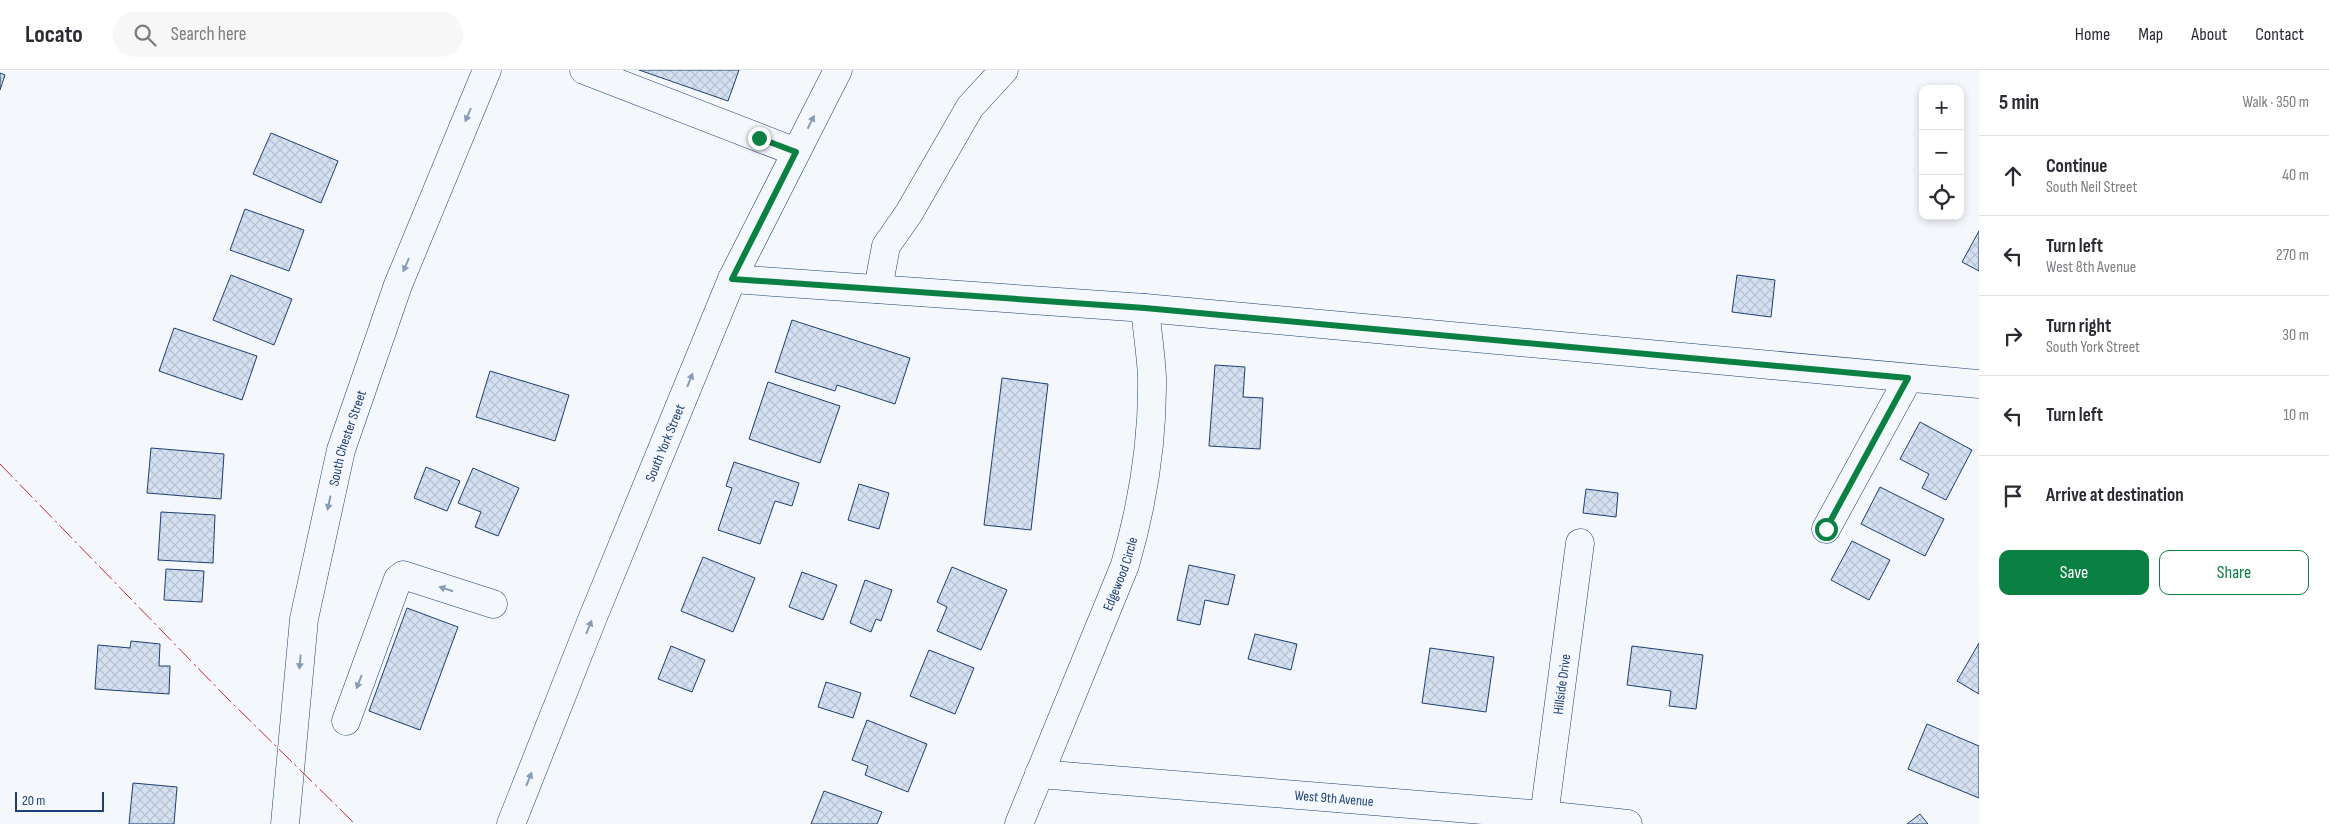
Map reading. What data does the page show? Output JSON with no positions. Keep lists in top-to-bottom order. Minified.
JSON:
{"streets":{"street":["South Chester Street","South York Street","Edgewood Circle","Hillside Drive","West 9th Avenue"]},"crossings":[["Edgewood Circle","West 9th Avenue"],["Hillside Drive","West 9th Avenue"]],"one_way":["South Chester Street","South York Street"],"scale_bar":"20 m","page":{"header":"Locato","search":"Search here","nav":["Home","Map","About","Contact"],"heading":["5 min","Walk · 350 m"],"map_buttons":["+","−"],"list":[["Continue","South Neil Street","40 m"],["Turn left","West 8th Avenue","270 m"],["Turn right","South York Street","30 m"],["Turn left","10 m"],"Arrive at destination"],"buttons":["Save","Share"],"scale":"20 m"}}
